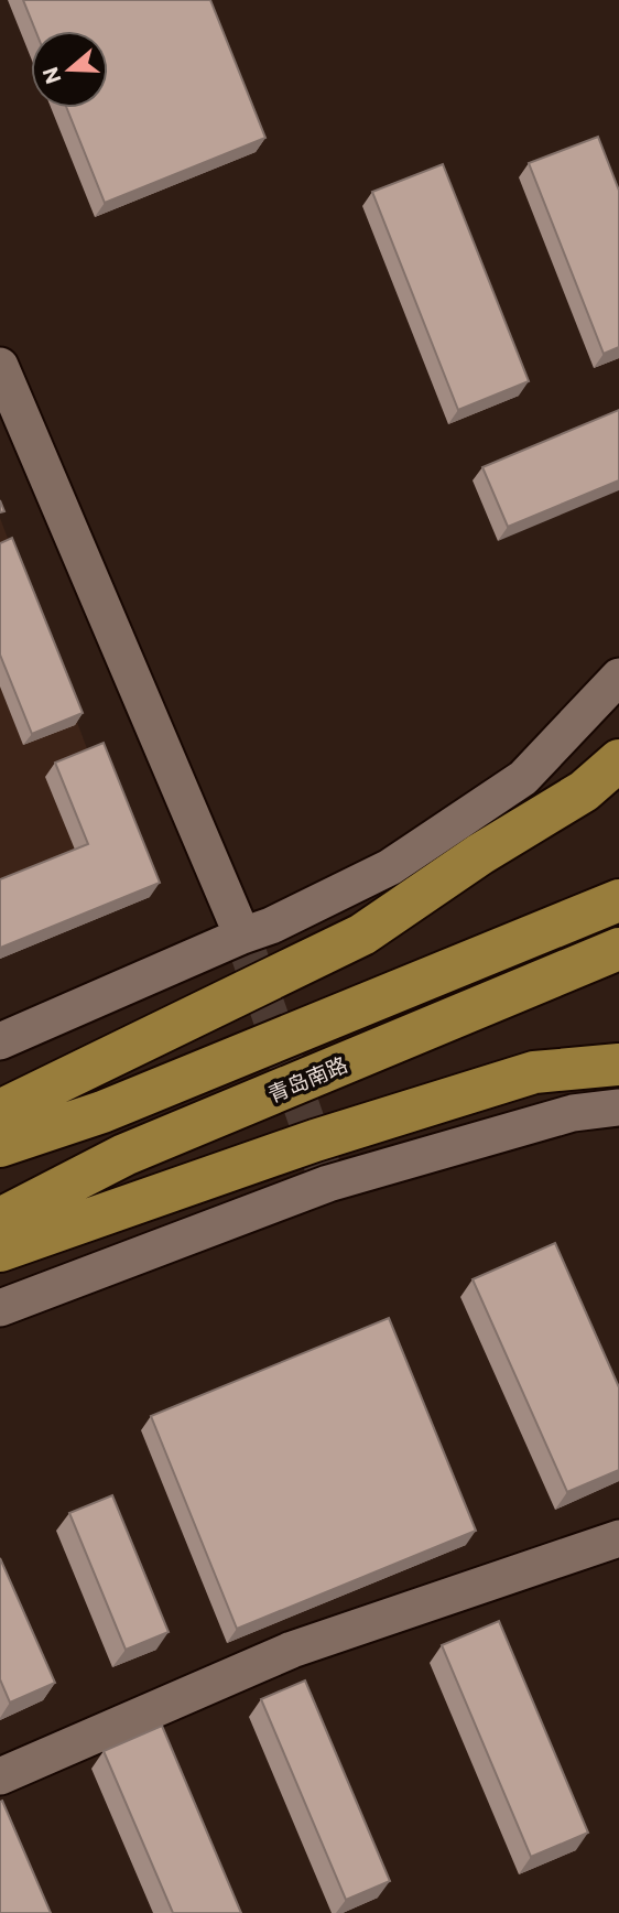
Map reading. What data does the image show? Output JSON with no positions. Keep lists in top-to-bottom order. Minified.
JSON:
{"streets":{"main road":["青岛南路"]},"north":"left"}
